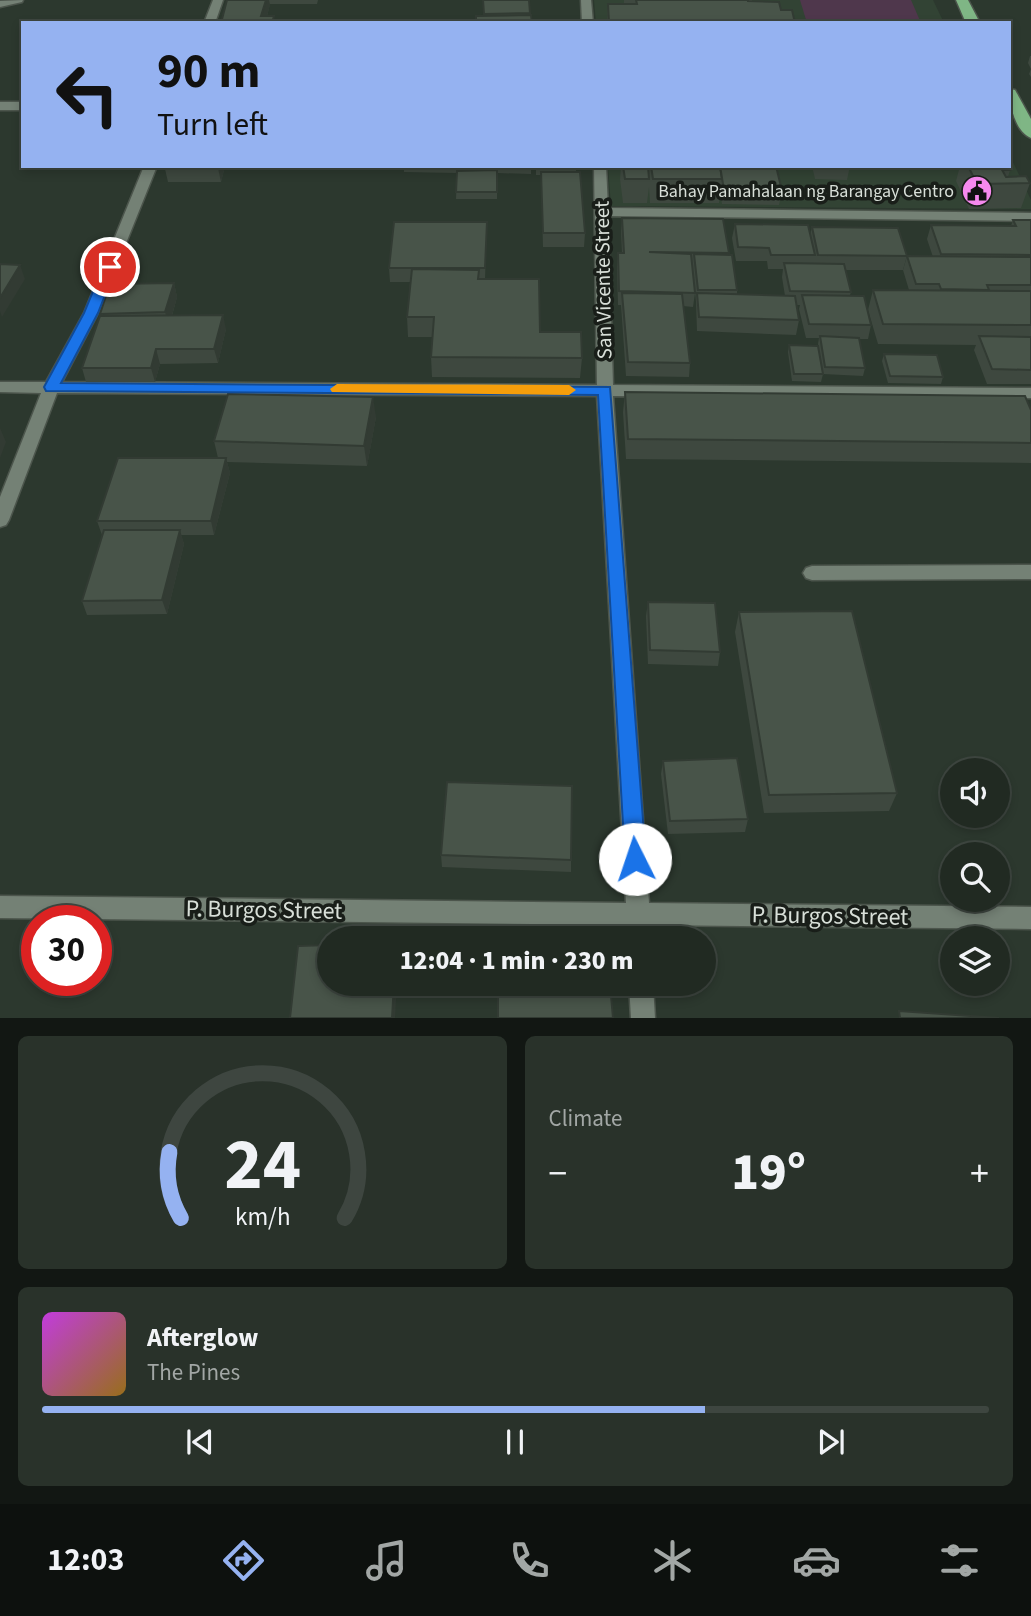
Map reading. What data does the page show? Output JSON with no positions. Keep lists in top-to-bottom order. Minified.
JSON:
{"streets":{"street":["San Vicente Street","P. Burgos Street"]},"crossings":[["San Vicente Street","P. Burgos Street"]],"places":{"public building":["Bahay Pamahalaan ng Barangay Centro"]},"page":{"turn":["90 m","Turn left"],"limit":"30","trip":"12:04 · 1 min · 230 m","tile":"Climate","heat":["−","19°","+"],"song":["Afterglow","The Pines"],"tabs":"12:03","gauge":["24","km/h"]}}
